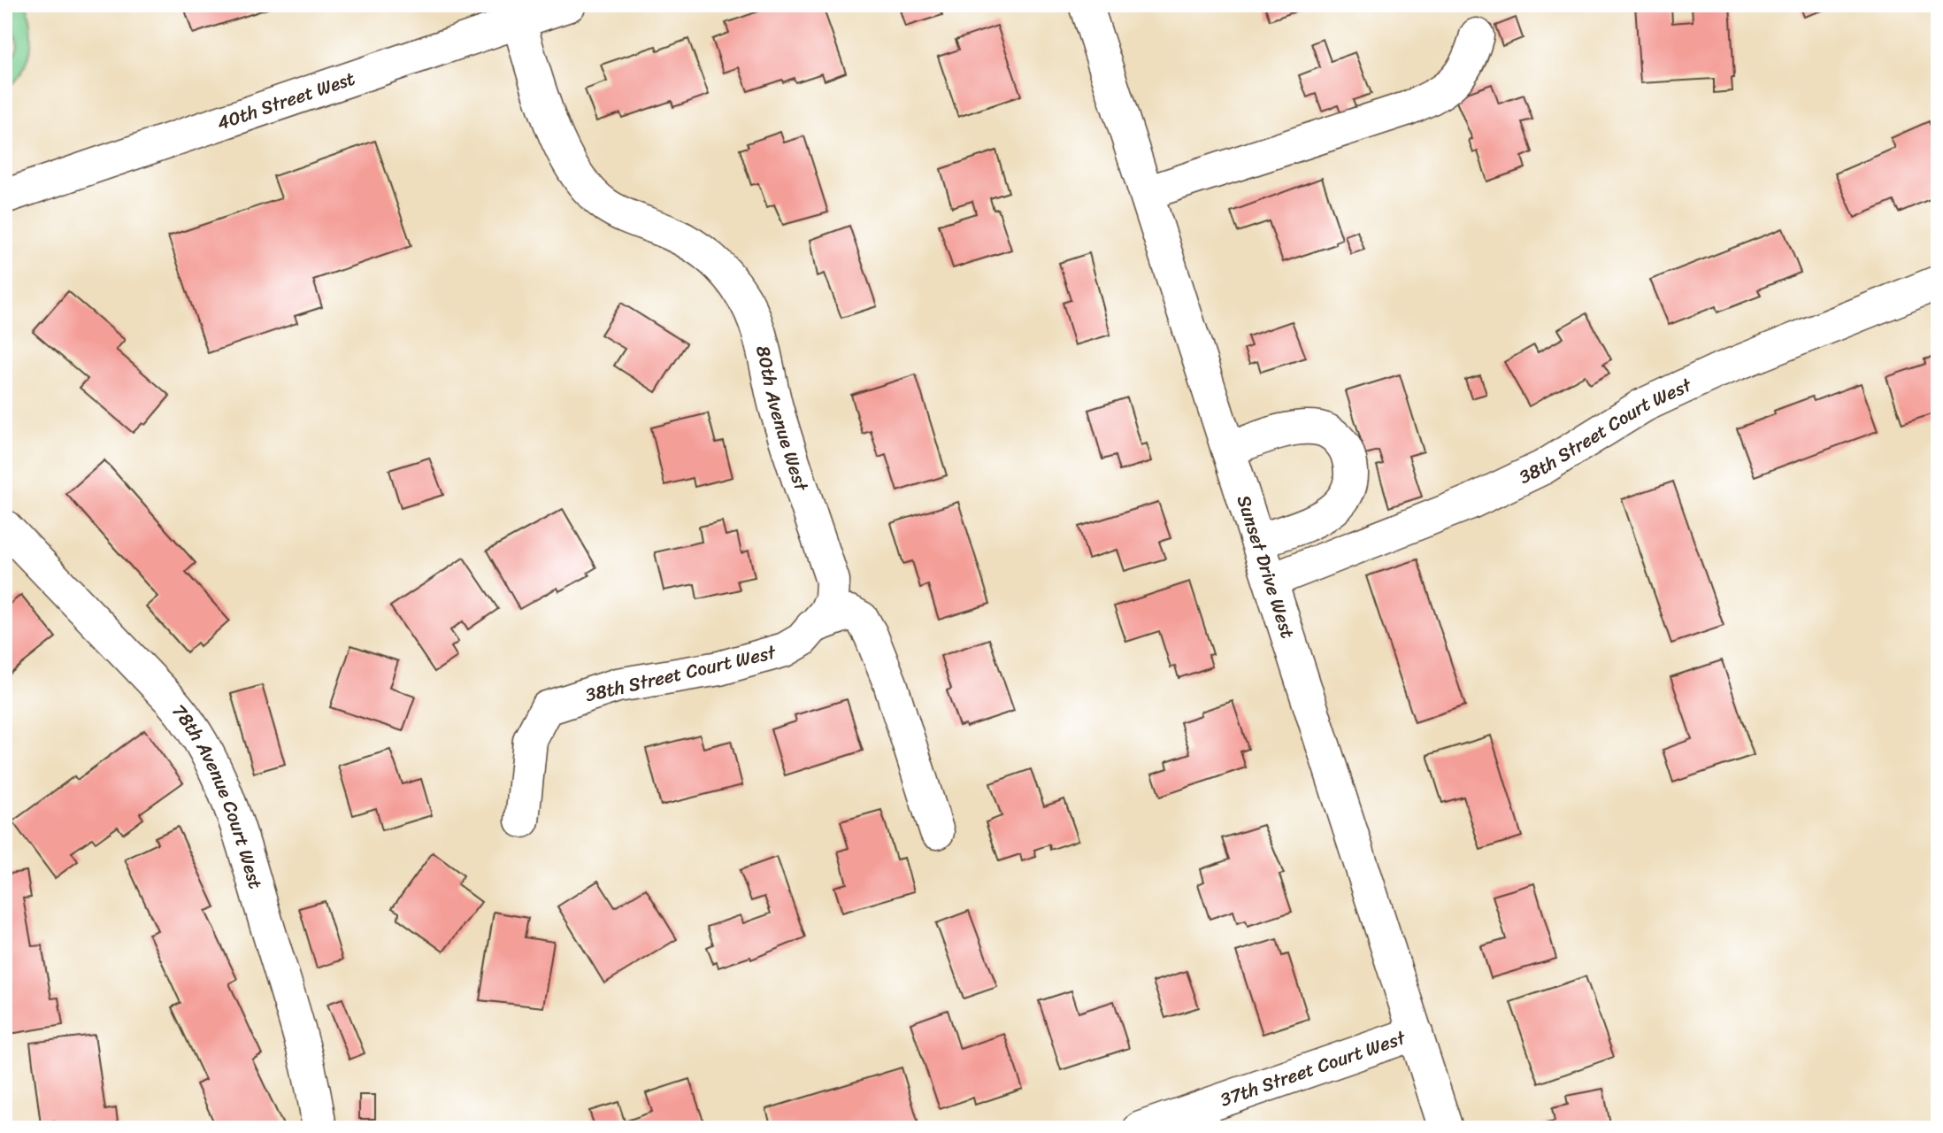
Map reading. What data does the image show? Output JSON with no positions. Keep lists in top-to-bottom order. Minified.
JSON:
{"streets":{"street":["40th Street West","80th Avenue West","38th Street Court West","Sunset Drive West","78th Avenue Court West","37th Street Court West"]},"crossings":[["40th Street West","80th Avenue West"],["80th Avenue West","38th Street Court West"],["38th Street Court West","Sunset Drive West"],["Sunset Drive West","37th Street Court West"]]}
